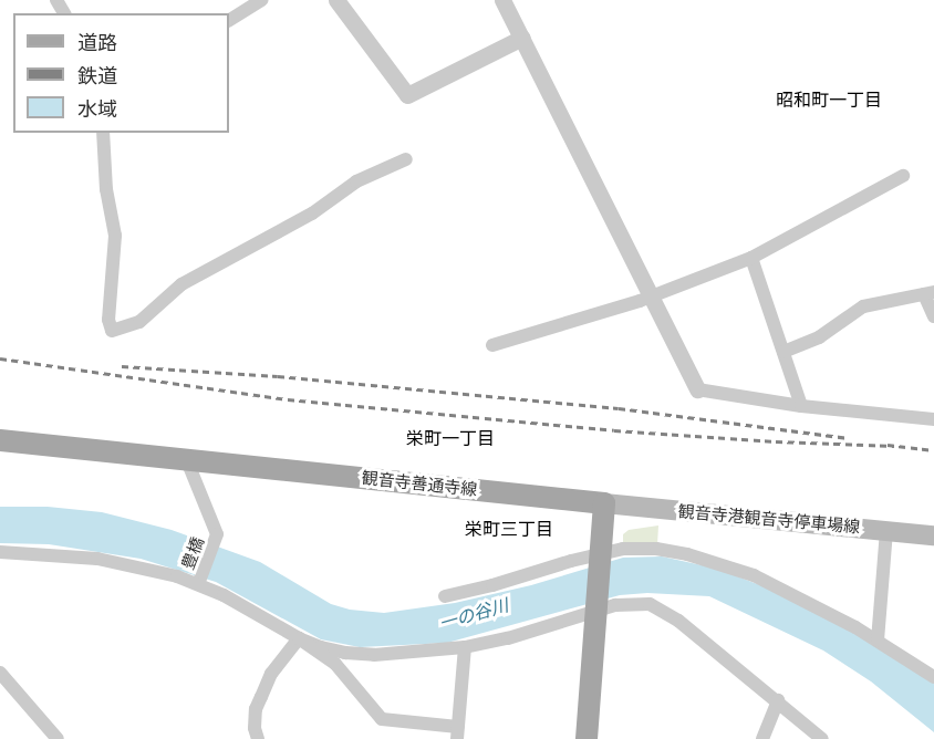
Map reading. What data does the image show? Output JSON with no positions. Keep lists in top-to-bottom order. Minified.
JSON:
{"streets":{"main road":["観音寺善通寺線","観音寺港観音寺停車場線"],"street":["豊橋"]},"crossings":[["観音寺善通寺線","観音寺港観音寺停車場線"],["観音寺善通寺線","豊橋"]],"districts":["昭和町一丁目","栄町一丁目","栄町三丁目"],"water":["一の谷川"],"legend":["道路","鉄道","水域"]}
